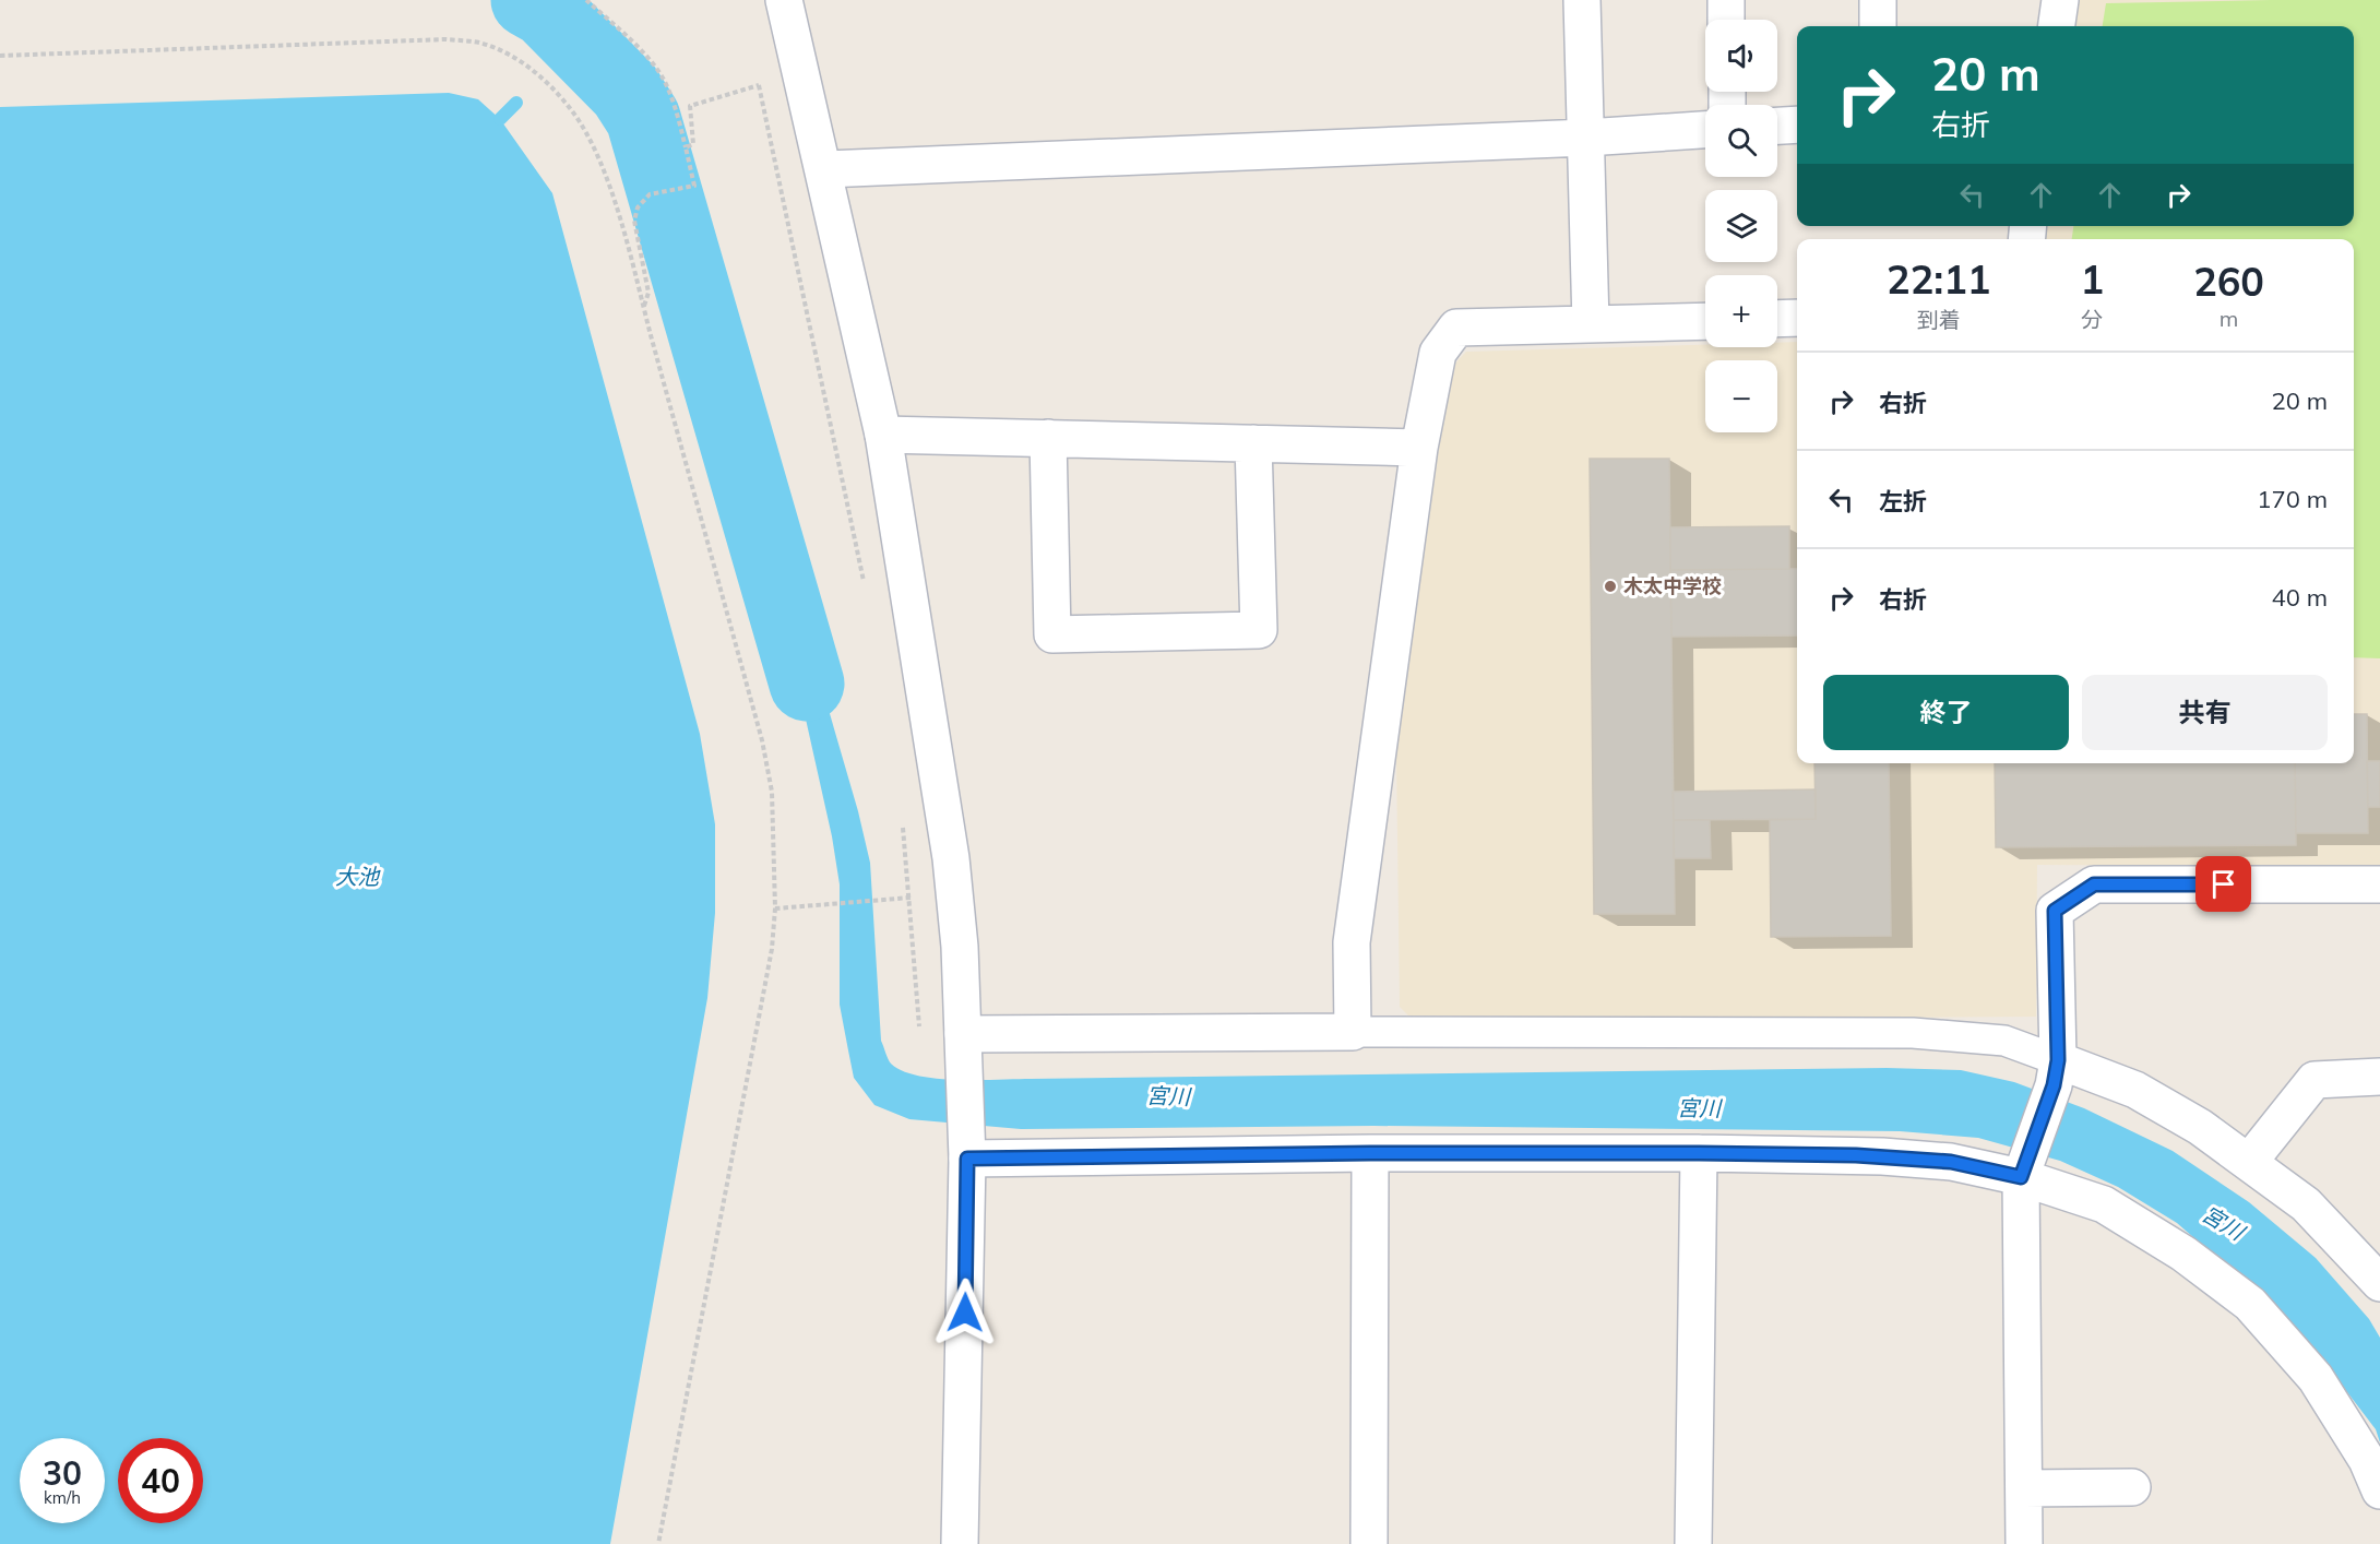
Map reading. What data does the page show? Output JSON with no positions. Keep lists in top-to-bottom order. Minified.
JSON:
{"water":["大池","宮川"],"places":["木太中学校"],"page":{"map_buttons":["+","−"],"turn":["20 m","右折"],"eta":["22:11","到着","1","分","260","m"],"list":[{"name":"右折","value":"20 m"},{"name":"左折","value":"170 m"},{"name":"右折","value":"40 m"}],"buttons":["終了","共有"],"speed":"30 km/h","limit":"40"}}
